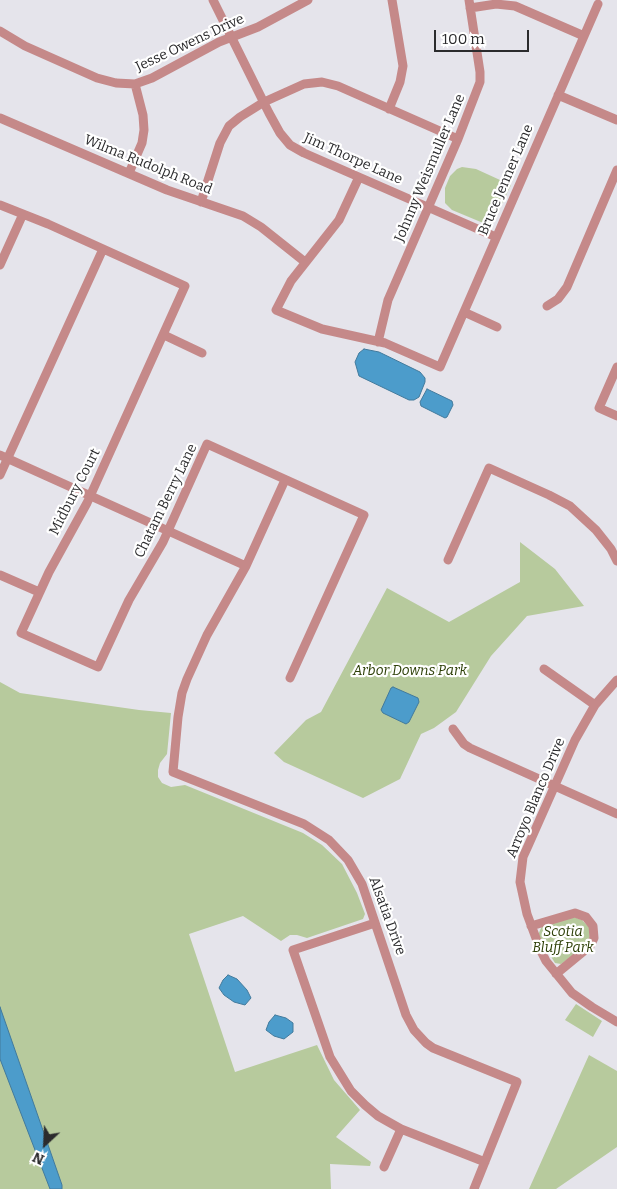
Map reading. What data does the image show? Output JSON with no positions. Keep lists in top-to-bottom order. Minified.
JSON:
{"streets":{"street":["Jesse Owens Drive","Jim Thorpe Lane","Wilma Rudolph Road","Johnny Weismuller Lane","Bruce Jenner Lane","Midbury Court","Chatam Berry Lane","Arroyo Blanco Drive","Alsatia Drive"]},"crossings":[["Jesse Owens Drive","Jim Thorpe Lane"],["Jim Thorpe Lane","Johnny Weismuller Lane"],["Jim Thorpe Lane","Bruce Jenner Lane"],["Johnny Weismuller Lane","Bruce Jenner Lane"],["Midbury Court","Chatam Berry Lane"]],"parks":["Arbor Downs Park","Scotia Bluff Park"],"scale_bar":"100 m","north":"bottom left"}
